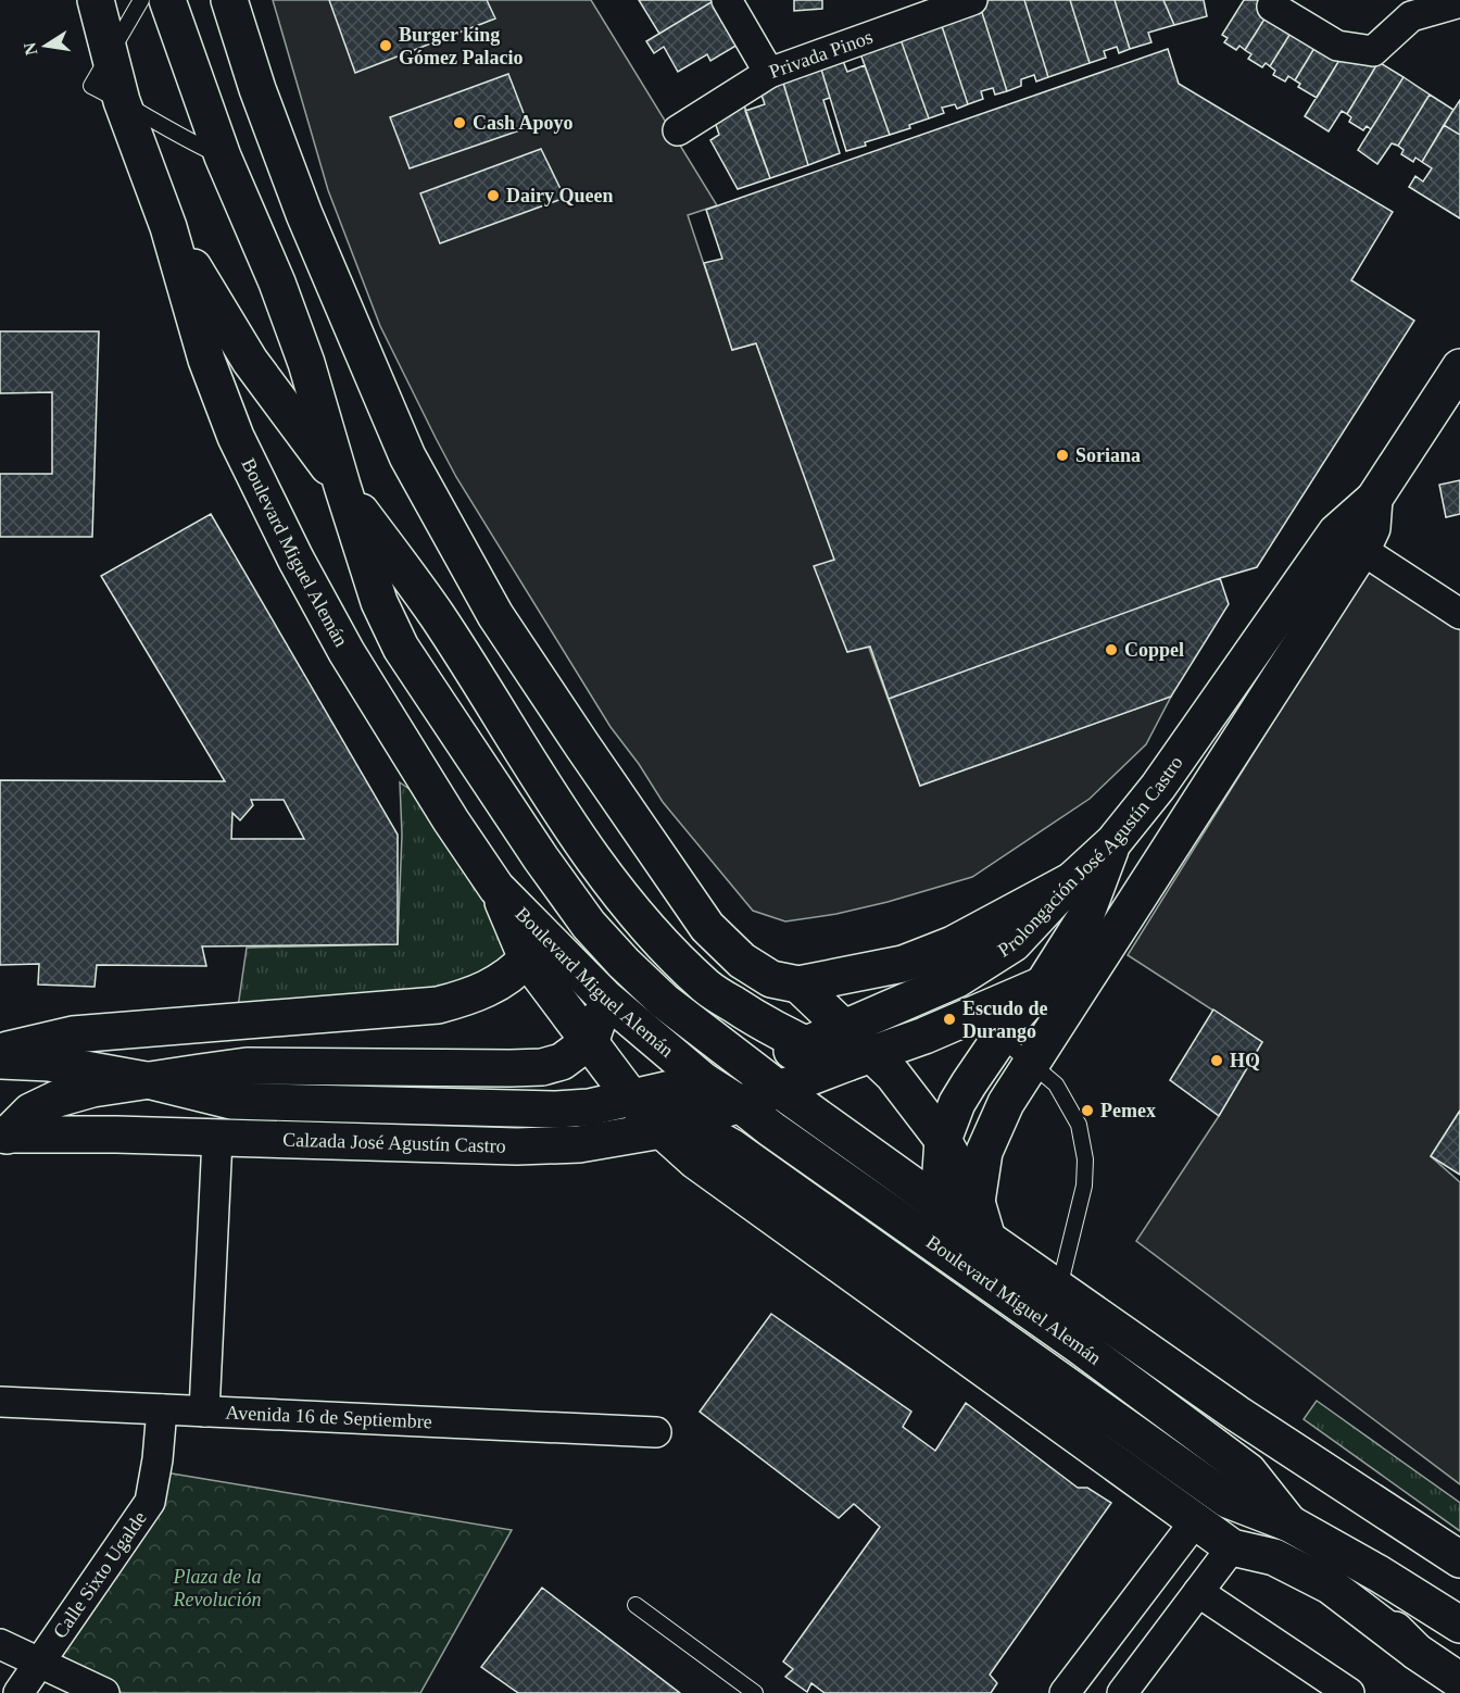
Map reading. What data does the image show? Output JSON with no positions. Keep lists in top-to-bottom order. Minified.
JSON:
{"streets":{"main road":["Boulevard Miguel Alemán","Prolongación José Agustín Castro","Calzada José Agustín Castro"],"street":["Privada Pinos","Avenida 16 de Septiembre","Calle Sixto Ugalde"]},"crossings":[["Boulevard Miguel Alemán","Prolongación José Agustín Castro"],["Boulevard Miguel Alemán","Calzada José Agustín Castro"],["Prolongación José Agustín Castro","Calzada José Agustín Castro"],["Avenida 16 de Septiembre","Calle Sixto Ugalde"]],"parks":["Plaza de la Revolución"],"places":["Burger king Gómez Palacio","Cash Apoyo","Dairy Queen","Soriana","Coppel","Escudo de Durango","HQ","Pemex"],"north":"left"}
